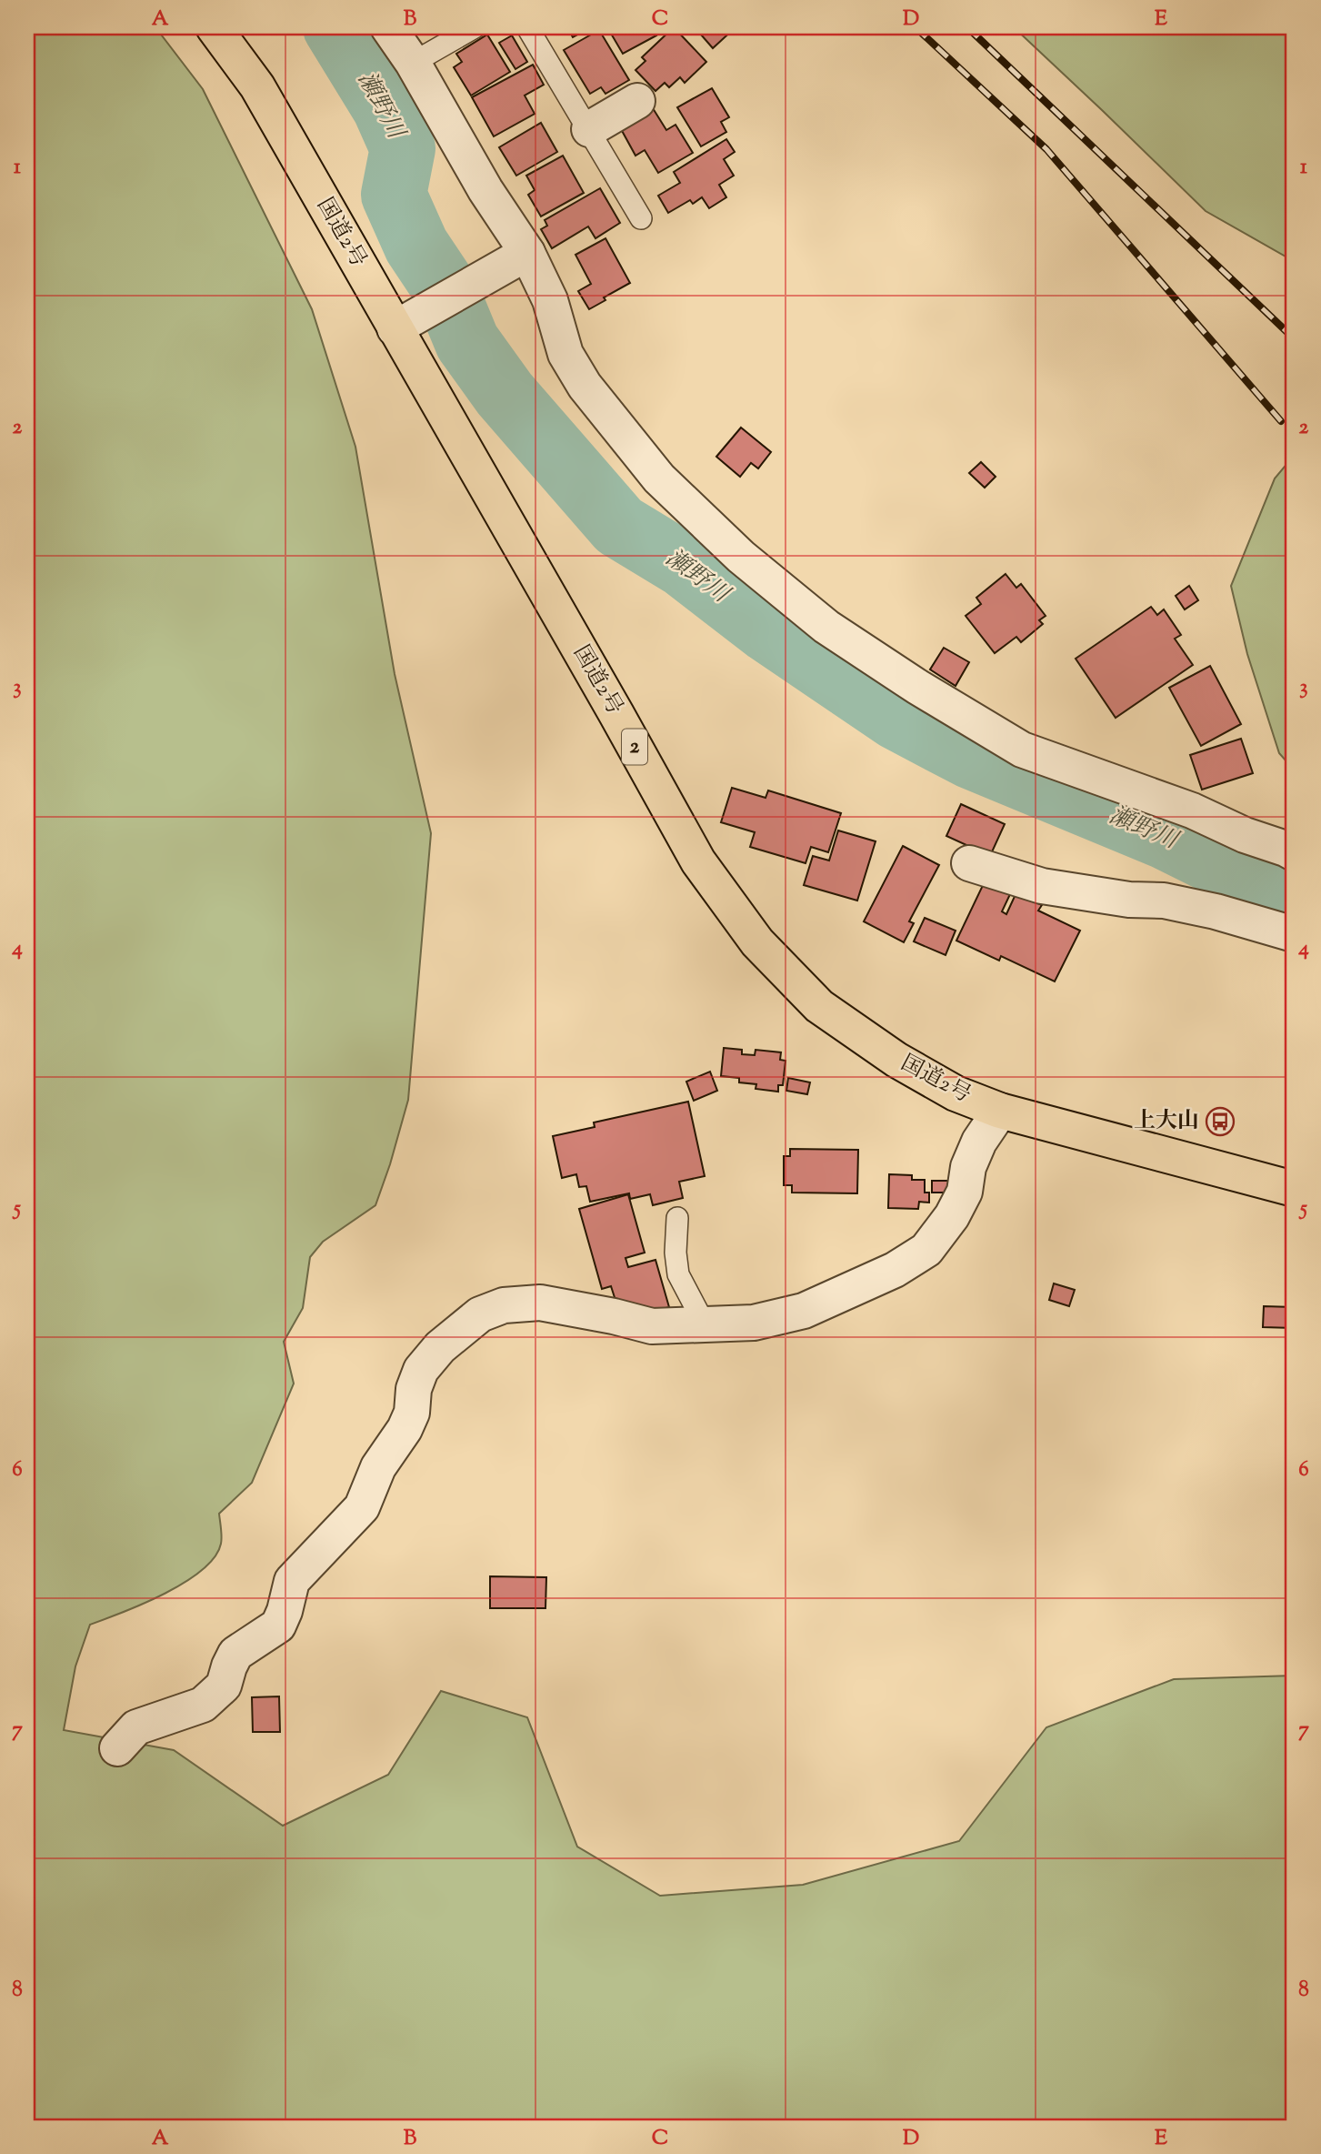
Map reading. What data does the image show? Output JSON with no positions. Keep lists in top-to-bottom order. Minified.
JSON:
{"streets":{"highway":["国道2号","2"]},"water":["瀬野川"],"places":{"bus stop":["上大山"]},"grid":{"columns":["A","B","C","D","E"],"rows":["1","2","3","4","5","6","7","8"]}}
